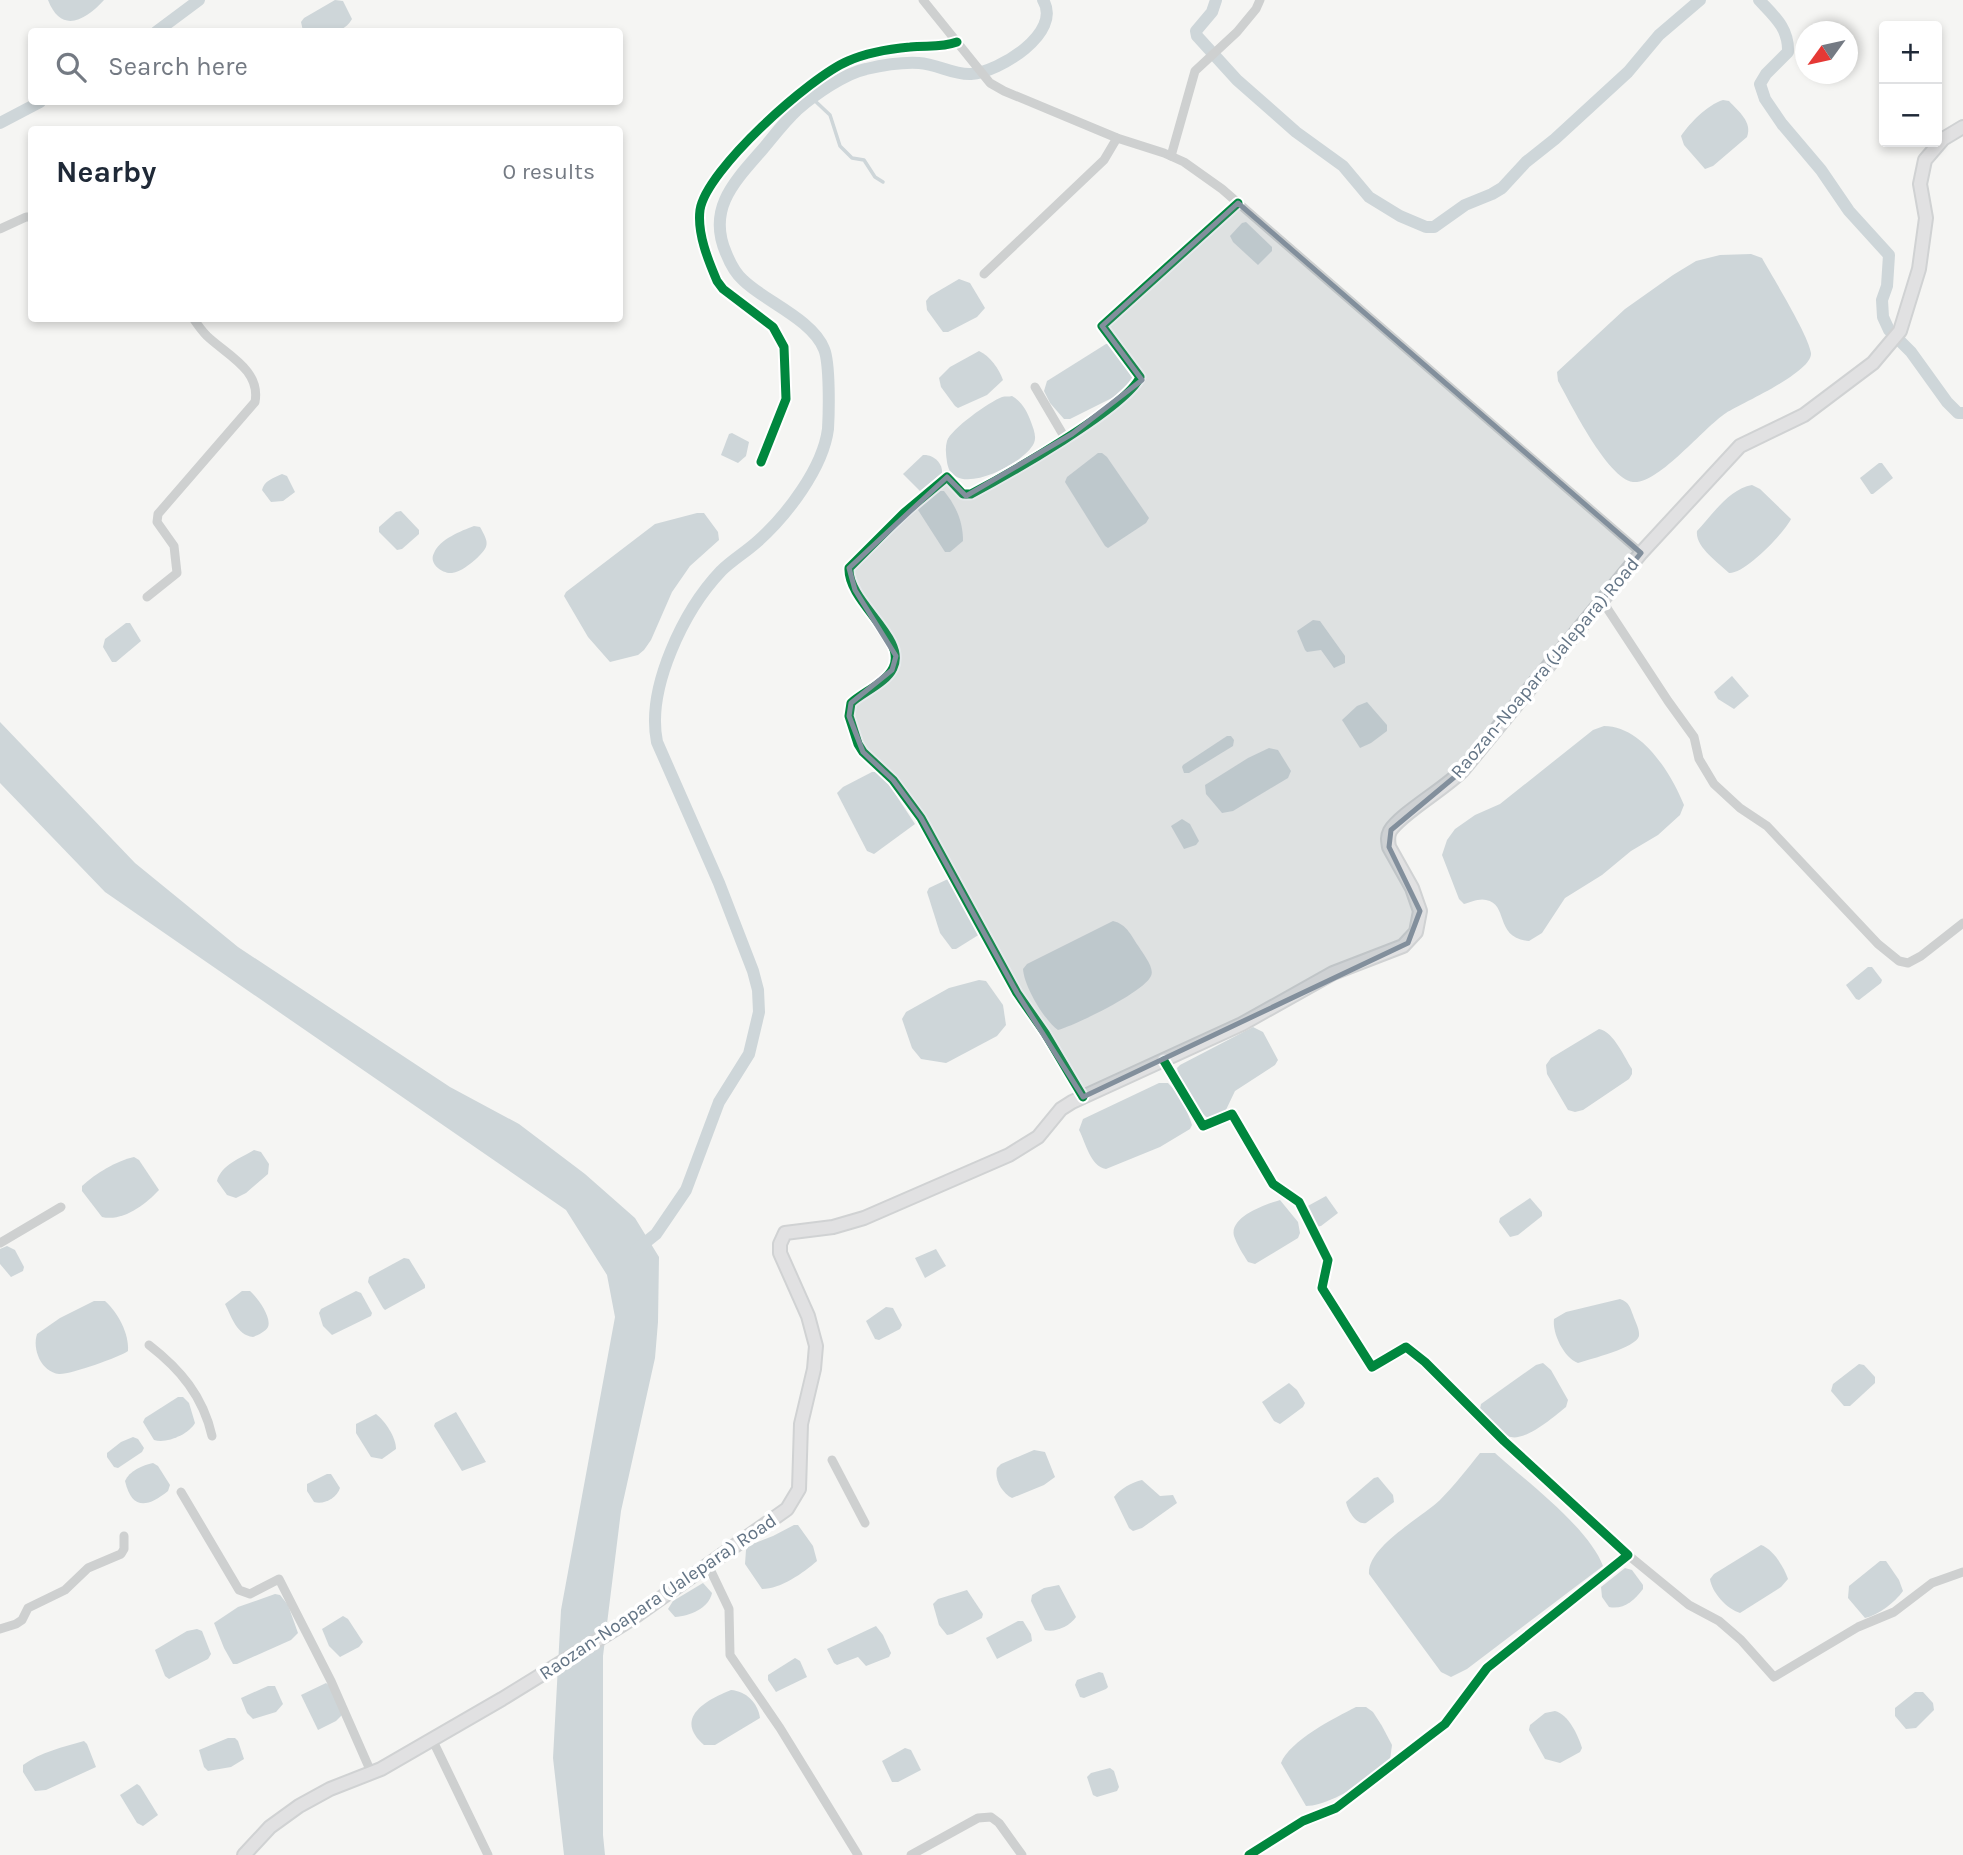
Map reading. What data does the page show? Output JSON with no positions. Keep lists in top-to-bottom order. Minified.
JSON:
{"streets":{"main road":["Raozan-Noapara (Jalepara) Road"]},"north":"bottom left","page":{"map_buttons":["+","−"],"search":"Search here","heading":["Nearby","0 results"]}}
